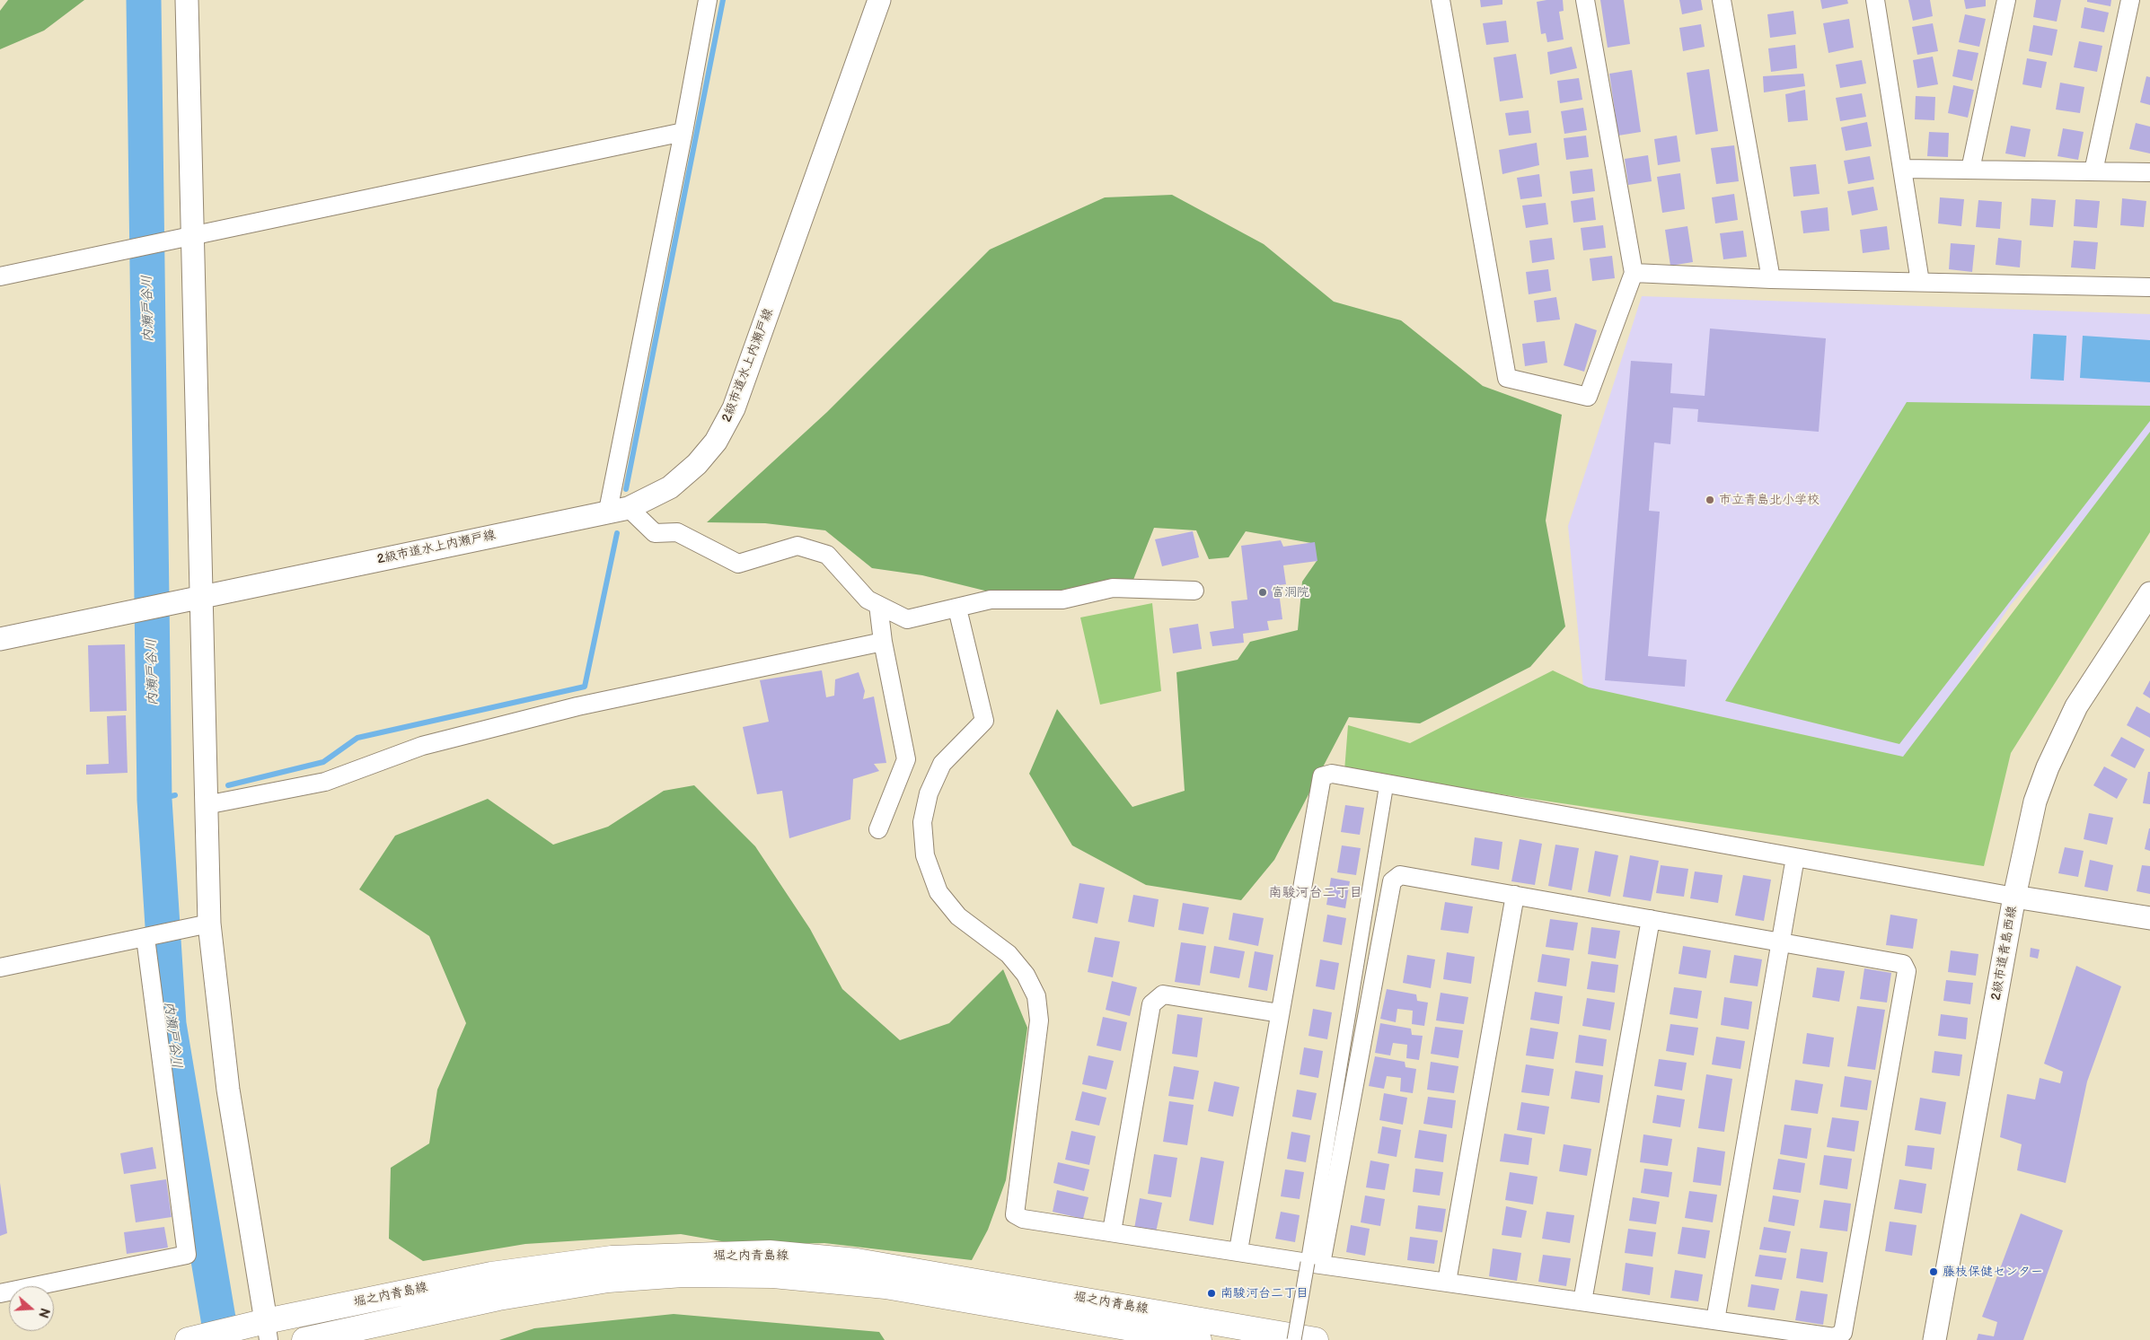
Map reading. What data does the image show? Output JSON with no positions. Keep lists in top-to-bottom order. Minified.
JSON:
{"streets":{"main road":["堀之内青島線"],"street":["2級市道水上内瀬戸線","2級市道青島西線"]},"districts":["南駿河台二丁目"],"water":["内瀬戸谷川"],"places":["市立青島北小学校","富洞院","藤枝保健センター","南駿河台二丁目"],"north":"right"}
